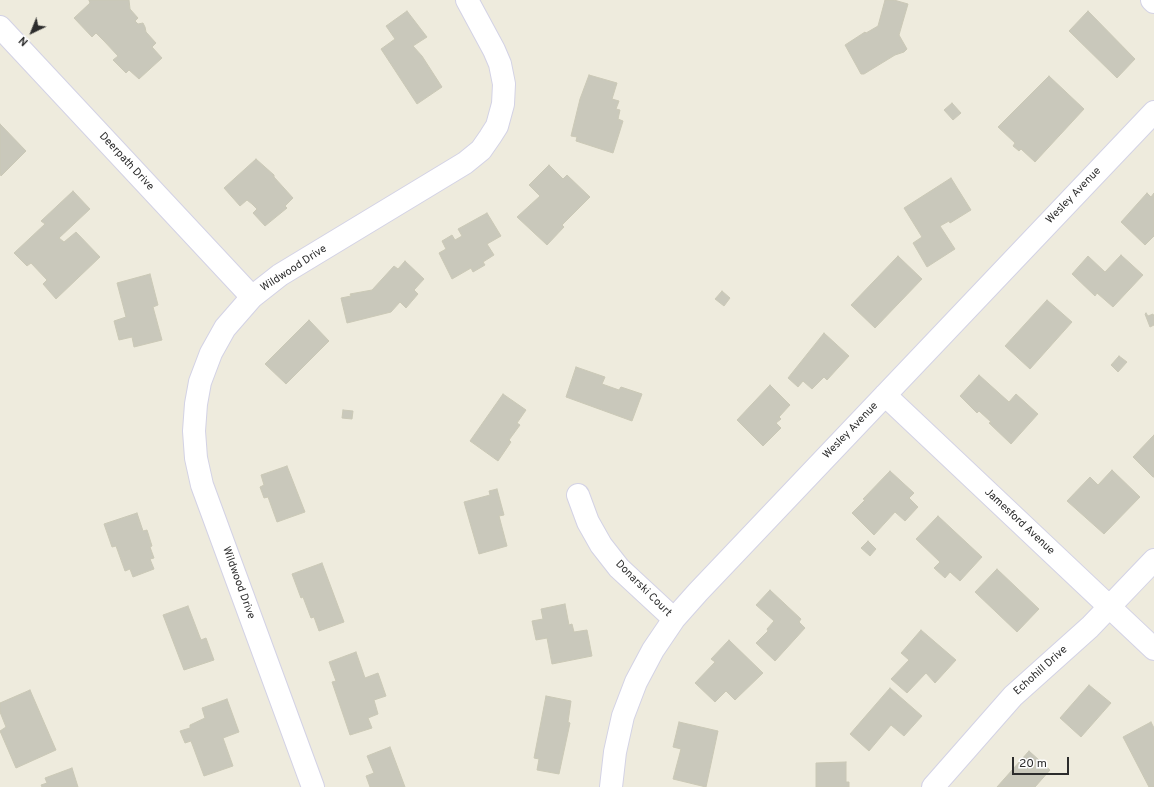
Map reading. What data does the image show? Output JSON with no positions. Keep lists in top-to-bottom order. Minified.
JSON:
{"streets":{"street":["Deerpath Drive","Wesley Avenue","Wildwood Drive","Jamesford Avenue","Donarski Court","Echohill Drive"]},"crossings":[["Deerpath Drive","Wildwood Drive"],["Wesley Avenue","Jamesford Avenue"],["Wesley Avenue","Donarski Court"],["Jamesford Avenue","Echohill Drive"]],"scale_bar":"20 m","north":"bottom left"}
